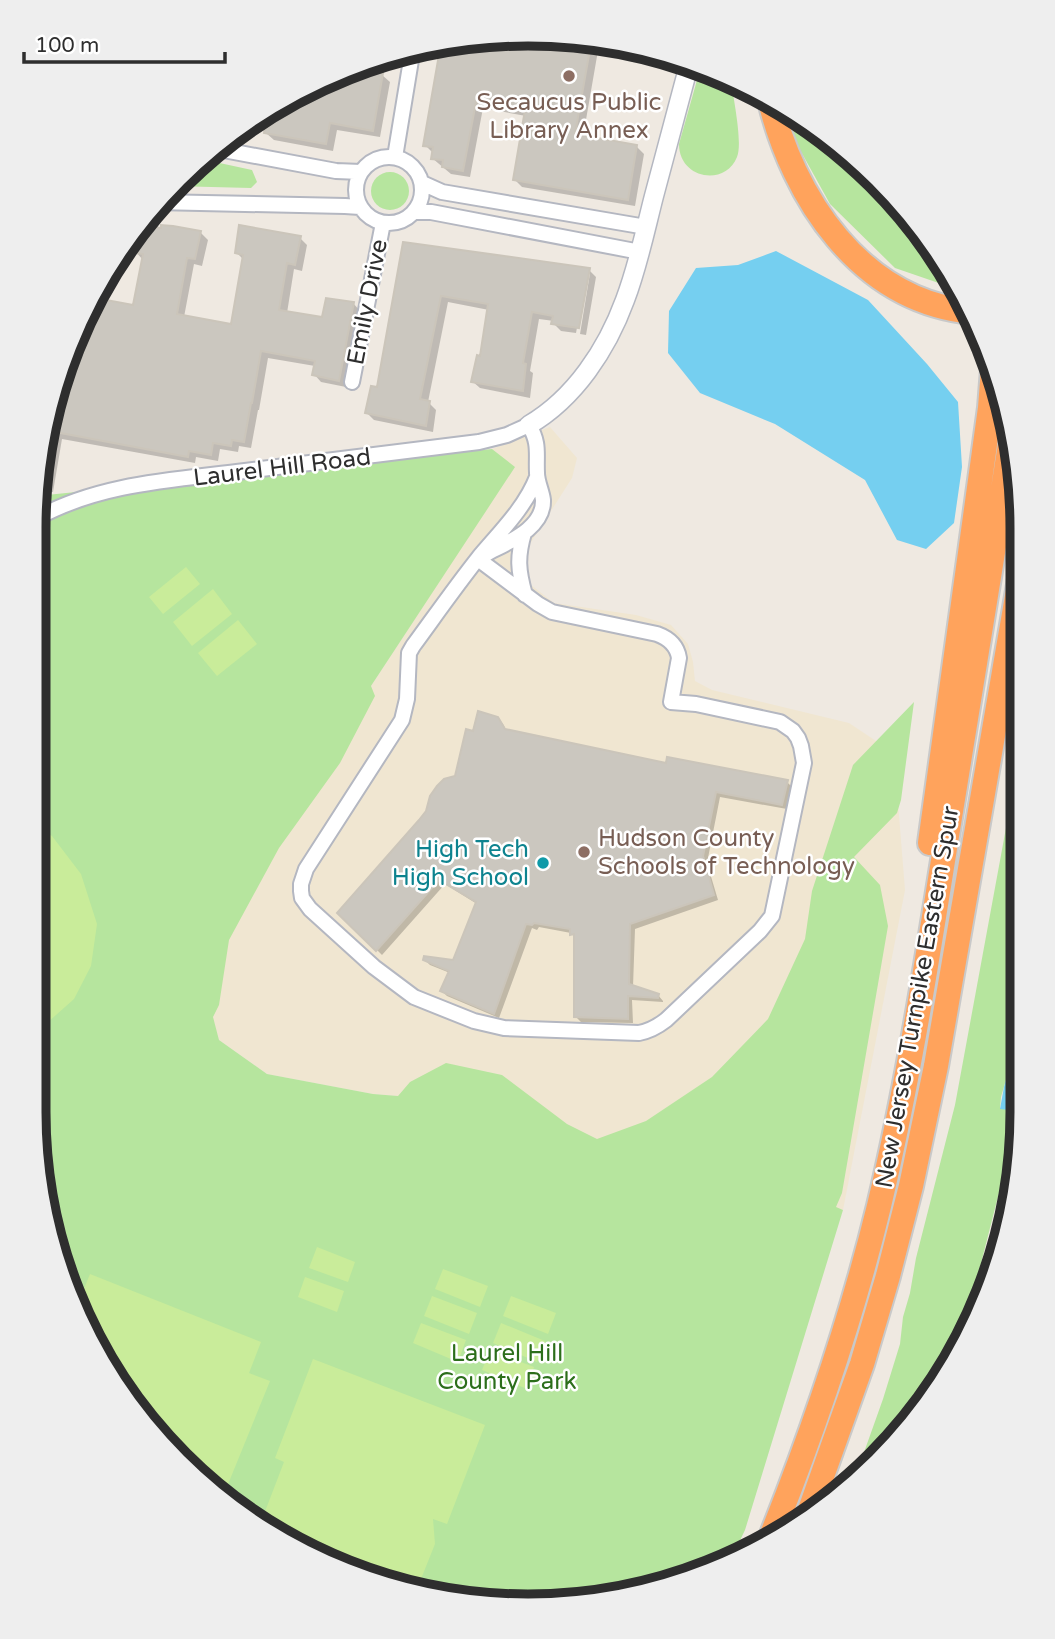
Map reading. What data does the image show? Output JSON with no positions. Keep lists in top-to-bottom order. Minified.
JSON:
{"streets":{"highway":["New Jersey Turnpike Eastern Spur"],"street":["Emily Drive","Laurel Hill Road"]},"parks":["Laurel Hill County Park"],"places":["Secaucus Public Library Annex","Hudson County Schools of Technology","High Tech High School"],"scale_bar":"100 m"}
